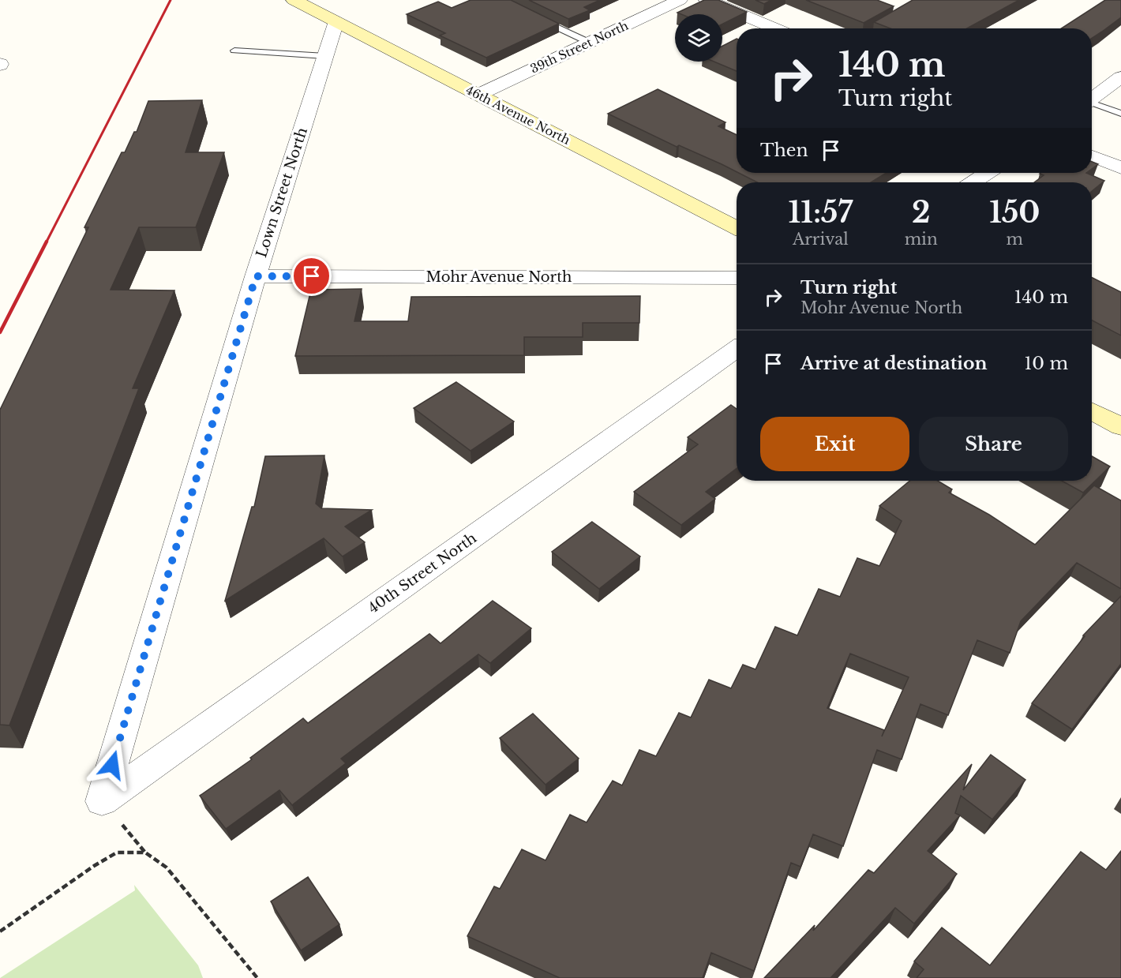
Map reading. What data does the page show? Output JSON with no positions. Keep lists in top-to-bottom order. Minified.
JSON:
{"streets":{"street":["39th Street North","46th Avenue North","Lown Street North","Mohr Avenue North","40th Street North"]},"crossings":[["39th Street North","46th Avenue North"],["46th Avenue North","Lown Street North"],["Lown Street North","Mohr Avenue North"],["Lown Street North","40th Street North"]],"page":{"turn":["140 m","Turn right"],"then":"Then","eta":["11:57","Arrival","2","min","150","m"],"list":[{"name":"Turn right","note":"Mohr Avenue North","value":"140 m"},{"name":"Arrive at destination","value":"10 m"}],"buttons":["Exit","Share"]}}
